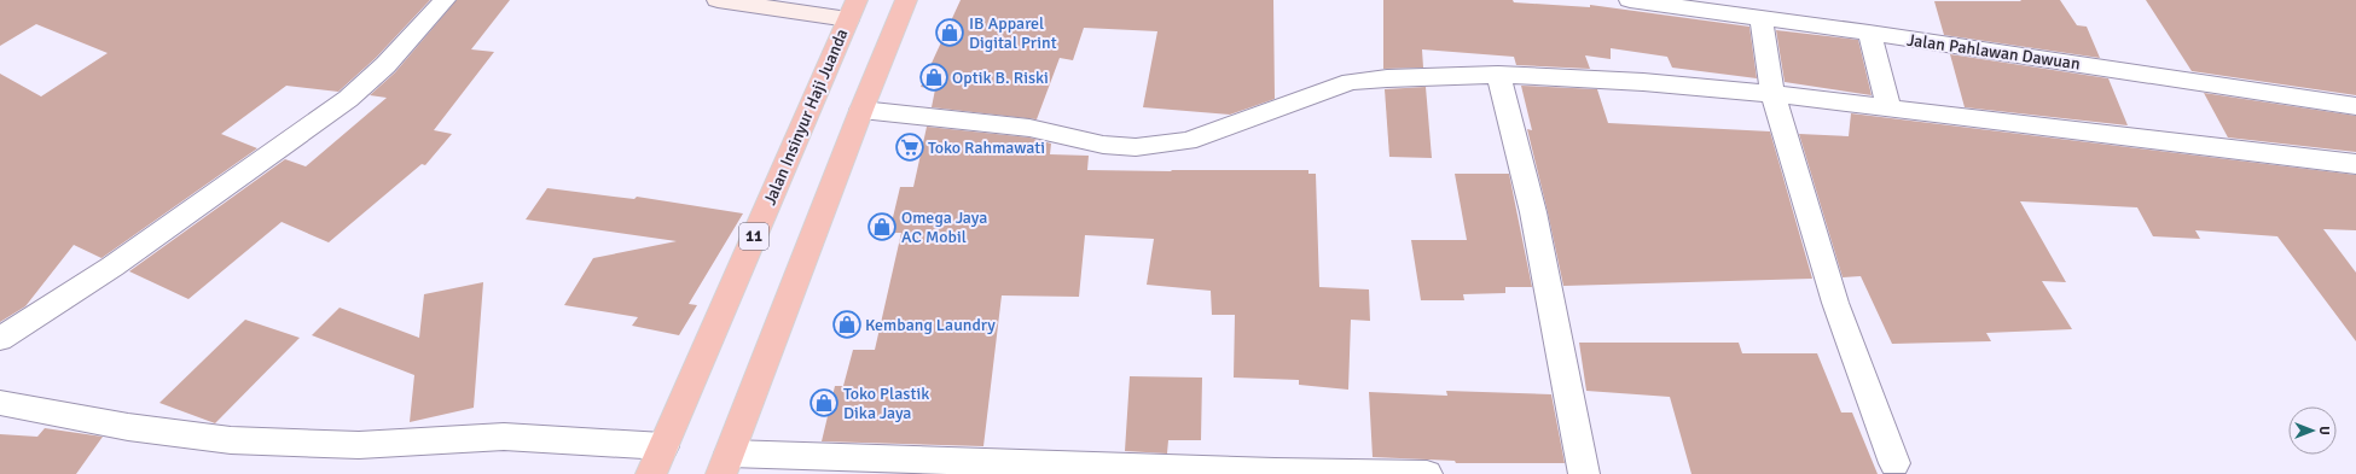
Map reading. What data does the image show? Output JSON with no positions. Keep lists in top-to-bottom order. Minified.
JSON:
{"streets":{"highway":["Jalan Insinyur Haji Juanda","11"],"street":["Jalan Pahlawan Dawuan"]},"places":{"shop":["IB Apparel Digital Print","Optik B. Riski","Omega Jaya AC Mobil","Kembang Laundry","Toko Plastik Dika Jaya"],"supermarket":["Toko Rahmawati"]},"north":"right"}
